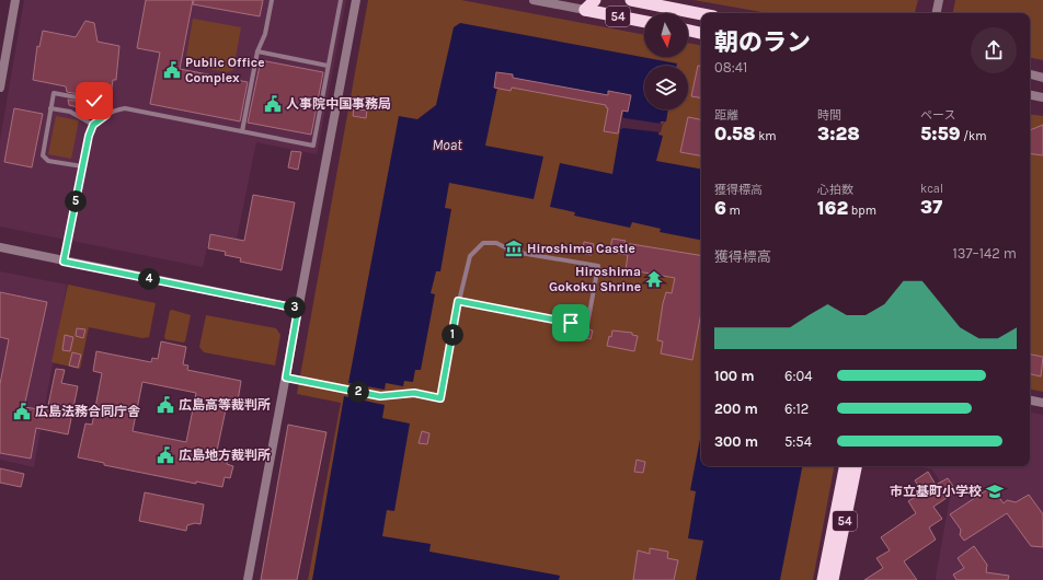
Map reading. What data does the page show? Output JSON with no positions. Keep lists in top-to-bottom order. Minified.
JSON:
{"streets":{"highway":["54"]},"water":["Moat"],"places":{"public building":["Public Office Complex","人事院中国事務局","広島高等裁判所","広島法務合同庁舎","広島地方裁判所"],"museum":["Hiroshima Castle"],"temple":["Hiroshima Gokoku Shrine"],"school or university":["市立基町小学校"]},"north":"bottom","page":{"heading":["朝のラン","08:41"],"stats":[["距離","0.58 km"],["時間","3:28"],["ペース","5:59 /km"],["獲得標高","6 m"],["心拍数","162 bpm"],["kcal","37"]],"pins":["5","4","3","1","2"],"chart":["獲得標高","137–142 m"],"list":[{"name":"100 m","note":"6:04"},{"name":"200 m","note":"6:12"},{"name":"300 m","note":"5:54"}]}}
